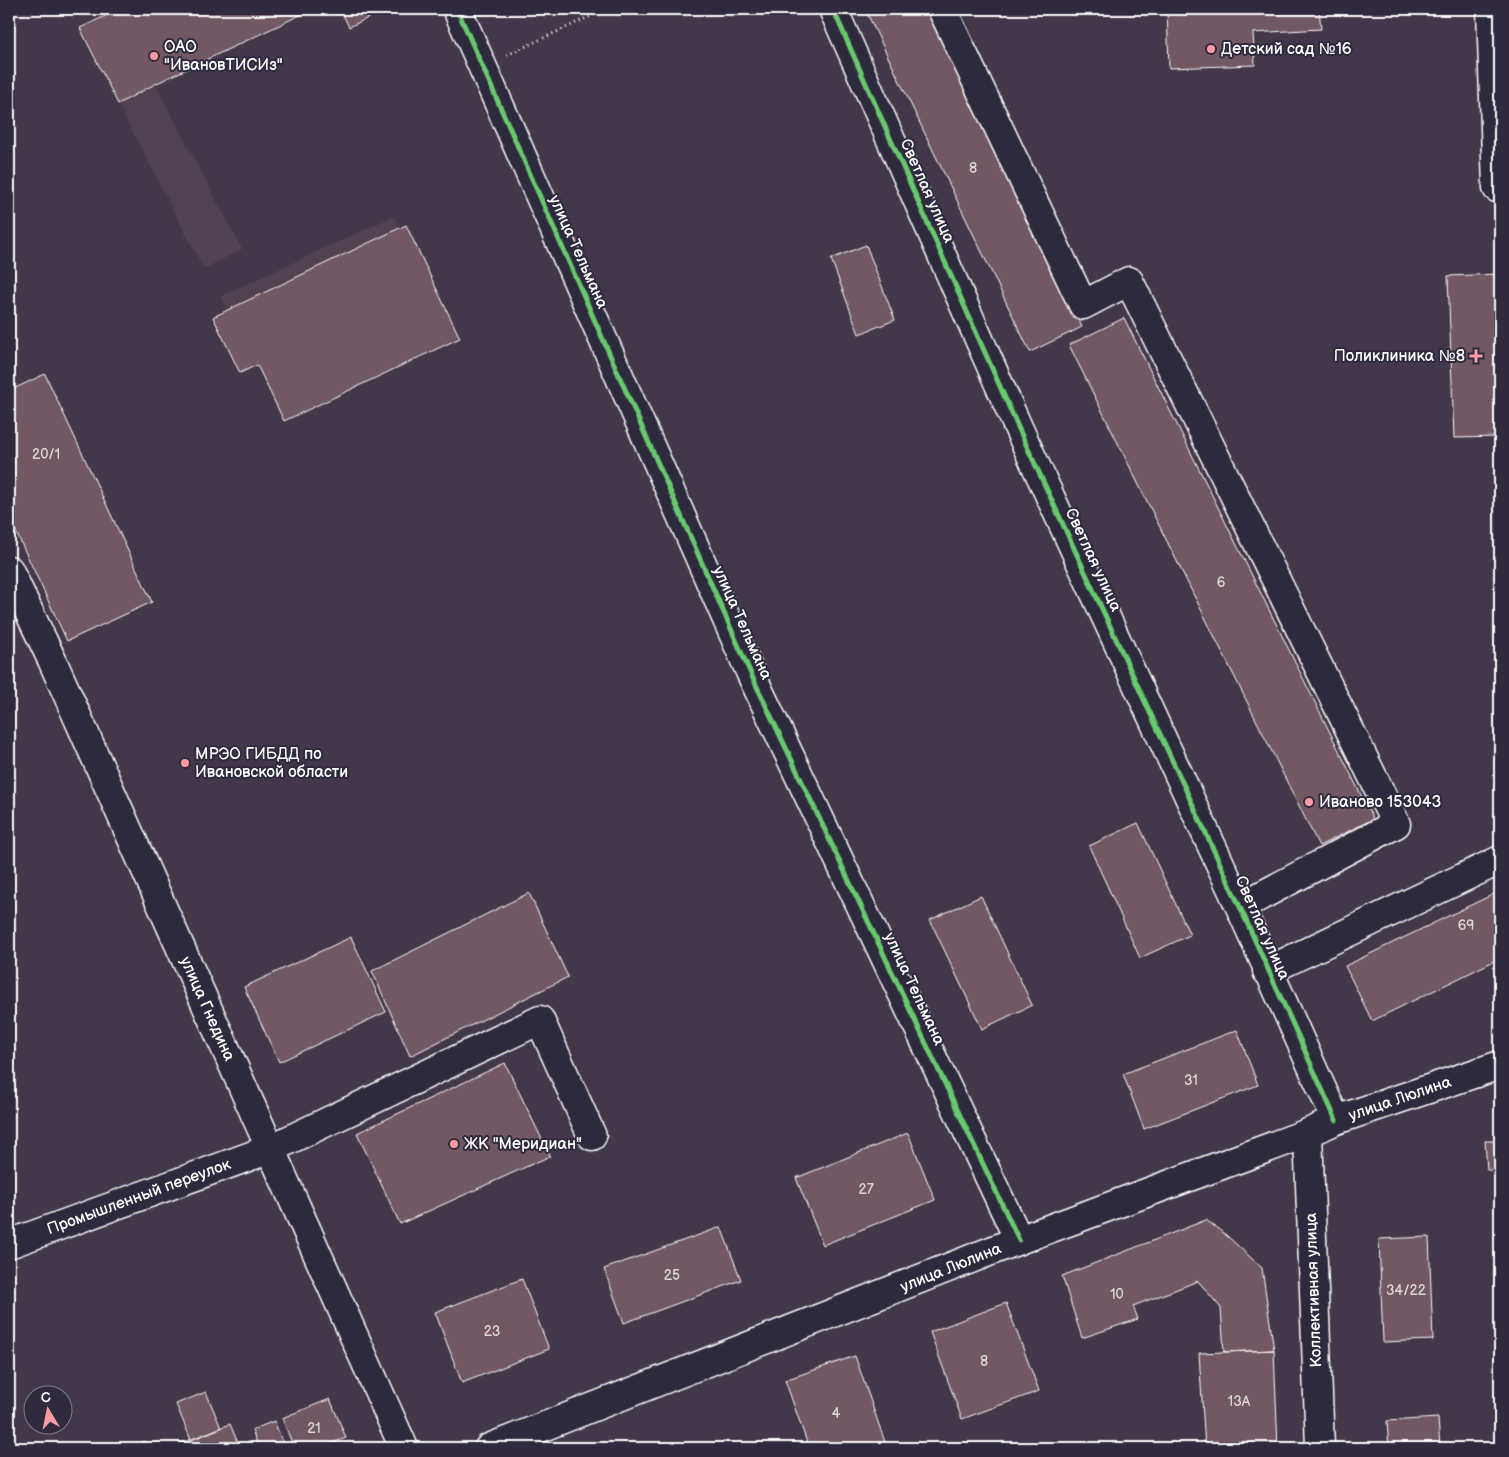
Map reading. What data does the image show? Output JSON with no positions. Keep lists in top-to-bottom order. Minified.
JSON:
{"streets":{"street":["Светлая улица","улица Тельмана","улица Гнедина","улица Люлина","Промышленный переулок","Коллективная улица"]},"crossings":[["Светлая улица","улица Люлина"],["улица Тельмана","улица Люлина"],["улица Гнедина","Промышленный переулок"],["улица Люлина","Коллективная улица"]],"places":{"other":["Детский сад №16","ОАО \"ИвановТИСИз\"","МРЭО ГИБДД по Ивановской области","Иваново 153043","ЖК \"Меридиан\""],"health":["Поликлиника №8"]},"house_numbers":["8","20/1","6","69","31","27","25","34/22","10","23","8","13А","4","21"],"north":"top"}
